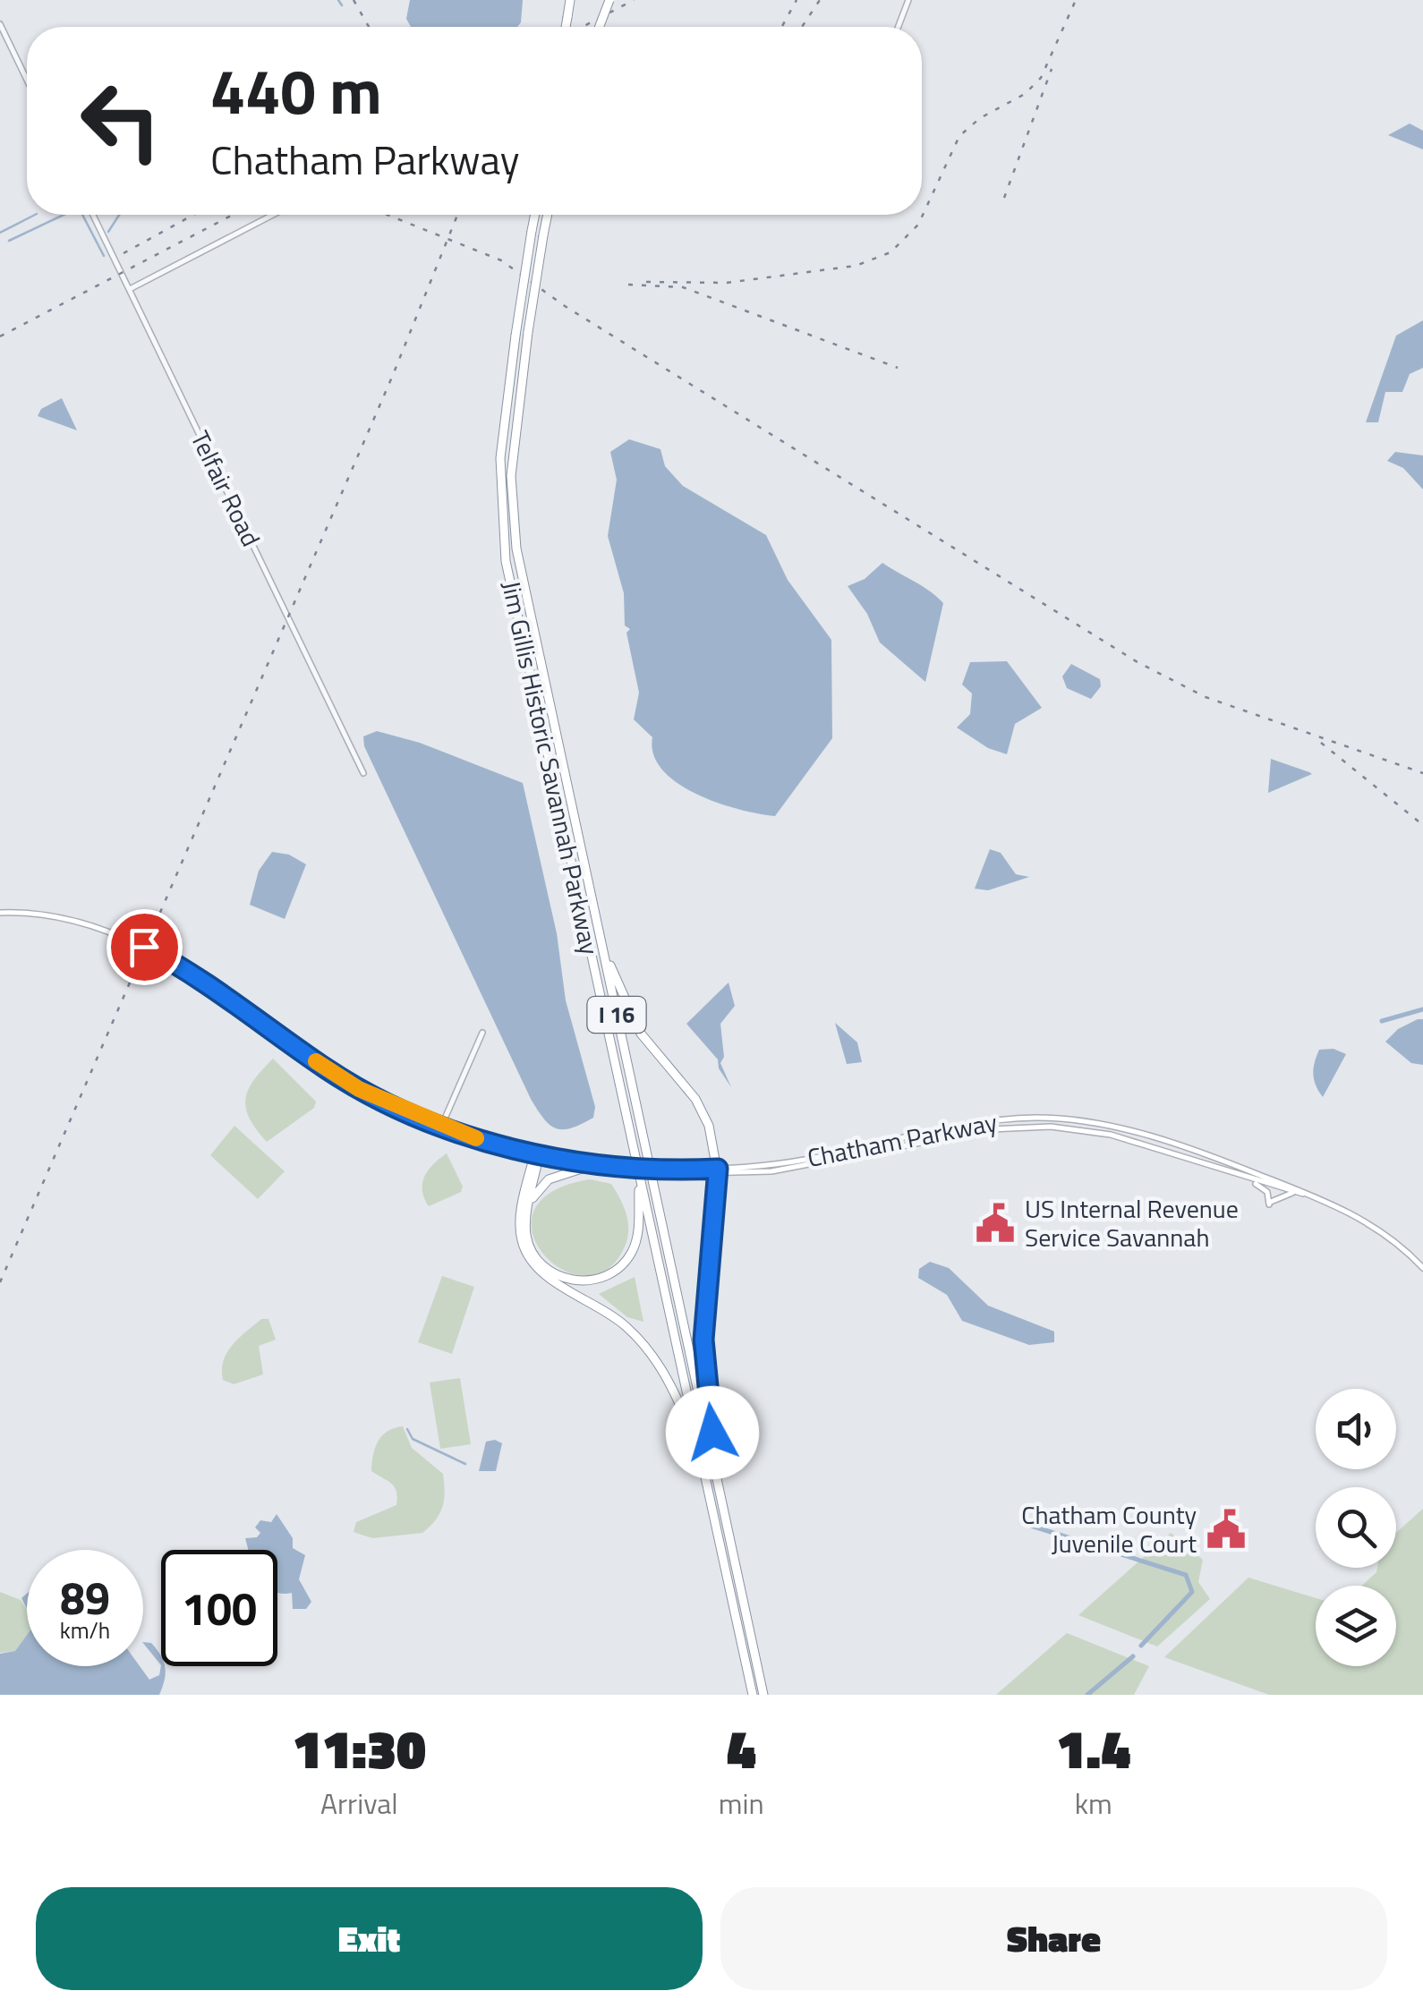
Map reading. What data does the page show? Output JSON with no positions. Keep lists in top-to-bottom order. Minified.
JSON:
{"streets":{"highway":["Jim Gillis Historic Savannah Parkway","I 16"],"main road":["Chatham Parkway"],"street":["Telfair Road"]},"places":{"public building":["US Internal Revenue Service Savannah","Chatham County Juvenile Court"]},"page":{"turn":["440 m","Chatham Parkway"],"speed":"89 km/h","limit":"100","eta":["11:30","Arrival","4","min","1.4","km"],"buttons":["Exit","Share"]}}
